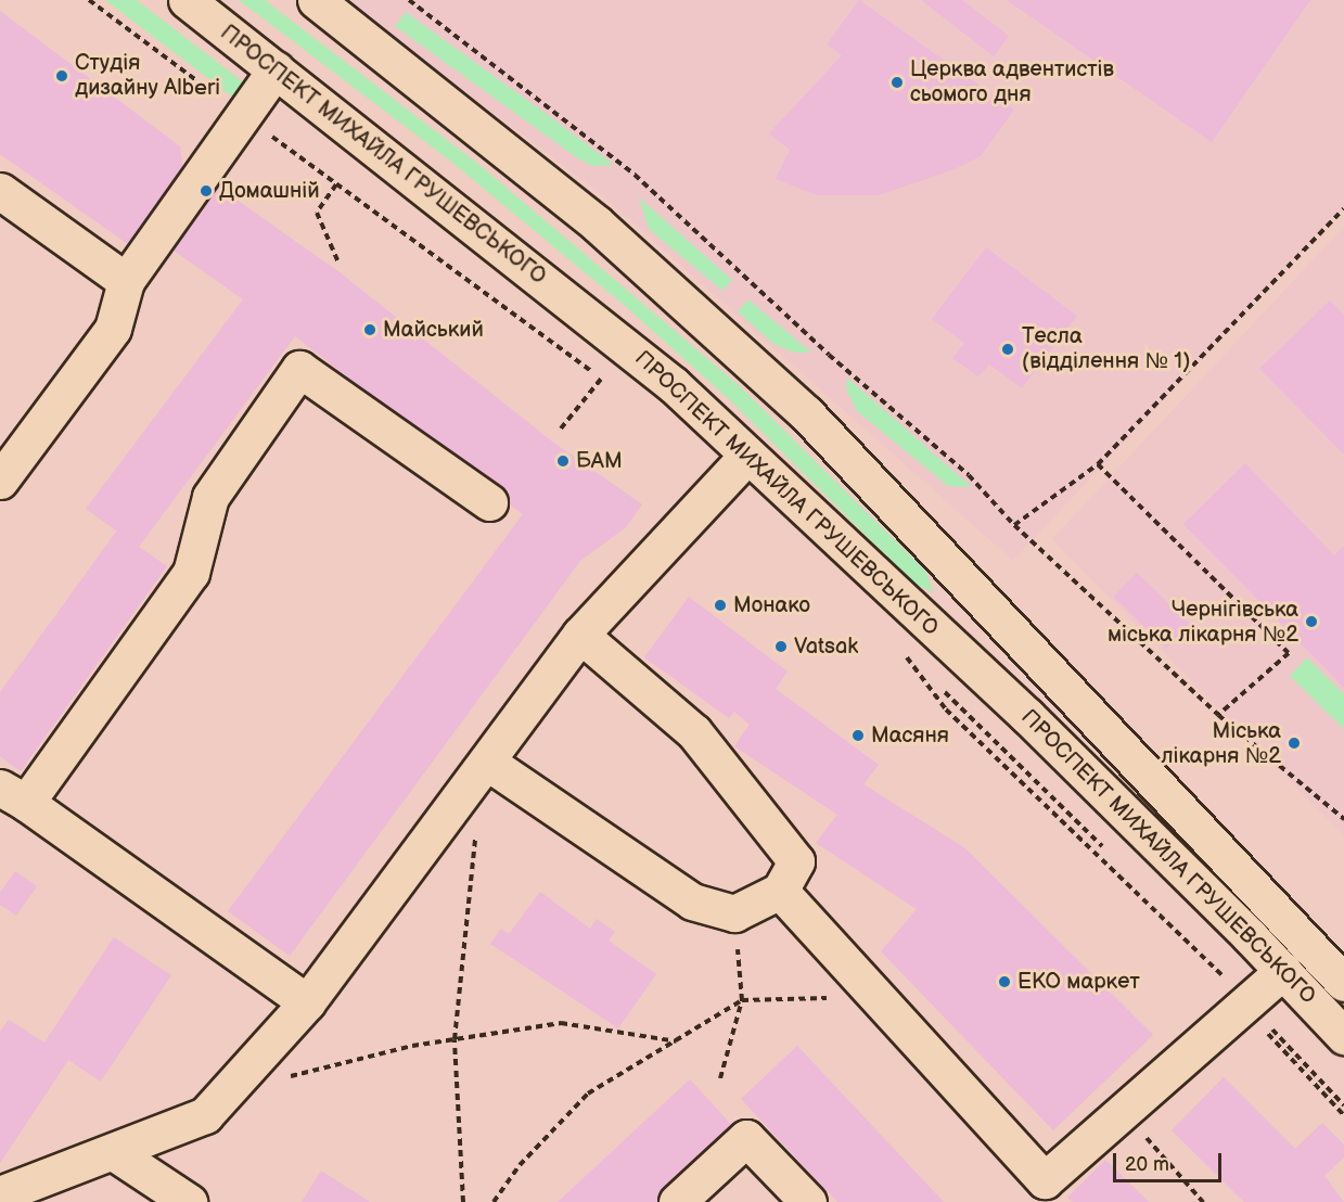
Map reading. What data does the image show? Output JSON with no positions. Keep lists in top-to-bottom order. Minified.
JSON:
{"streets":{"main road":["ПРОСПЕКТ МИХАЙЛА ГРУШЕВСЬКОГО"]},"places":["Студія дизайну Alberi","Церква адвентистів сьомого дня","Домашній","Майський","Тесла (відділення № 1)","БАМ","Монако","Чернігівська міська лікарня №2","Vatsak","Масяня","Міська лікарня №2","ЕКО маркет"],"scale_bar":"20 m"}
